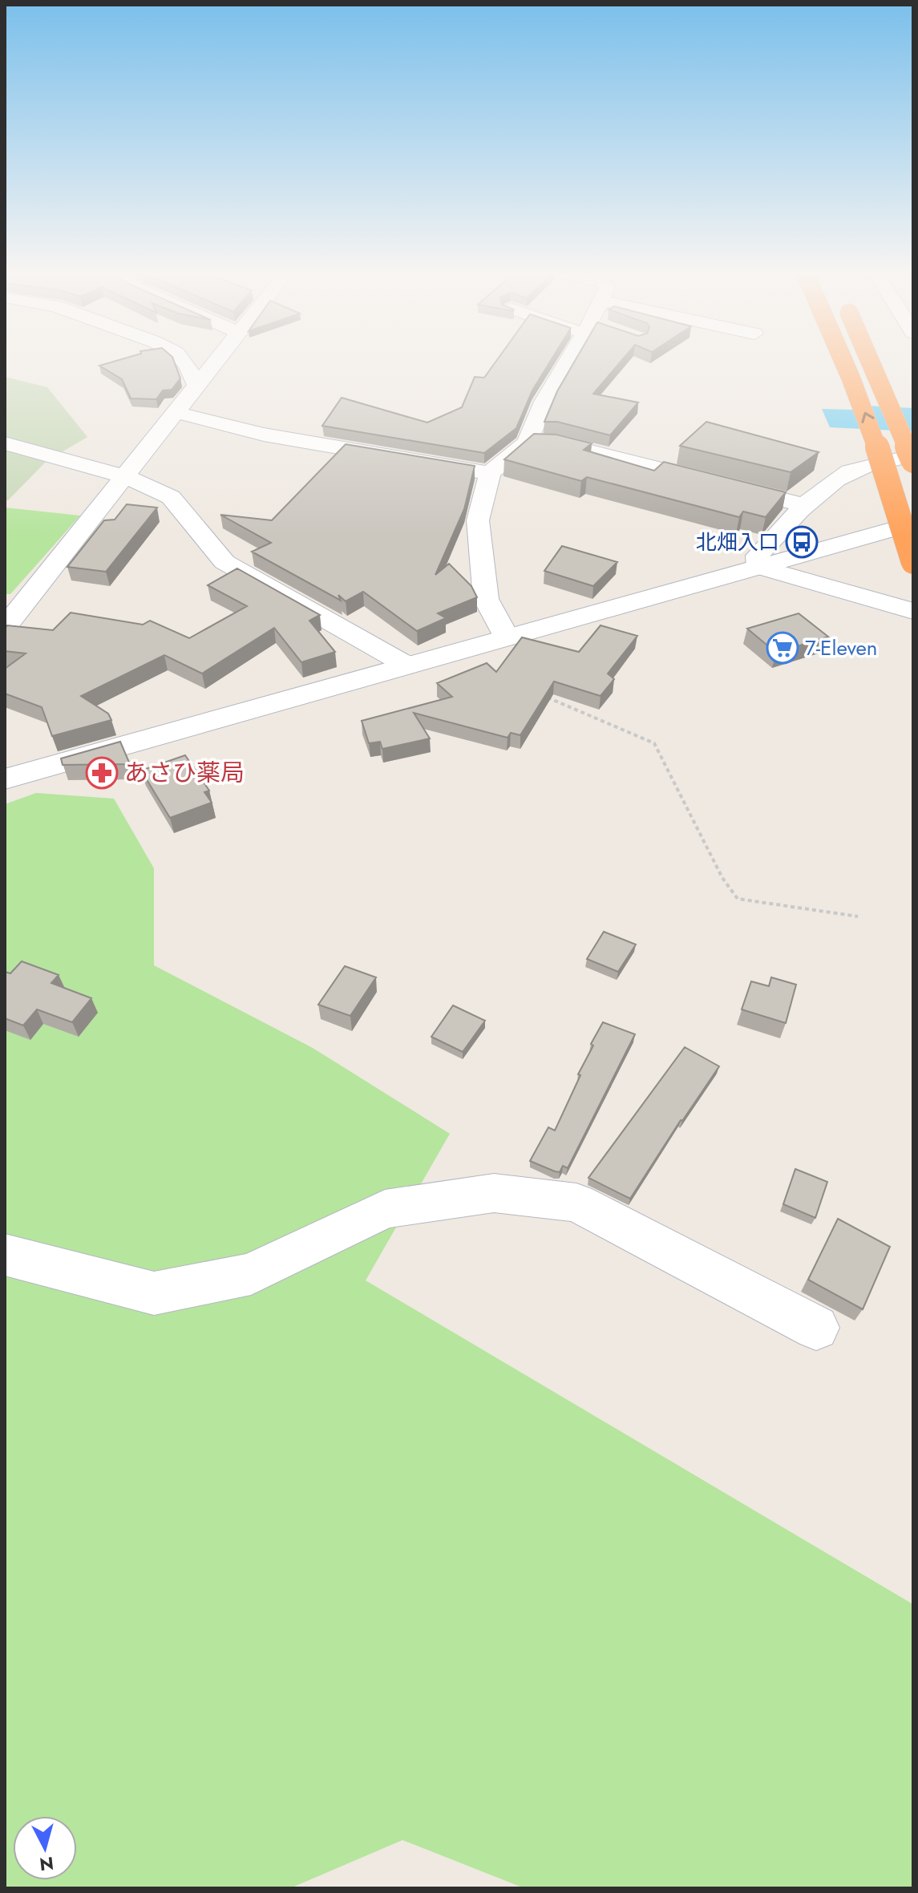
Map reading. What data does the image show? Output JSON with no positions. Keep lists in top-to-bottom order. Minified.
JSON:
{"places":{"bus stop":["北畑入口"],"supermarket":["7-Eleven"],"pharmacy":["あさひ薬局"]},"north":"bottom"}
